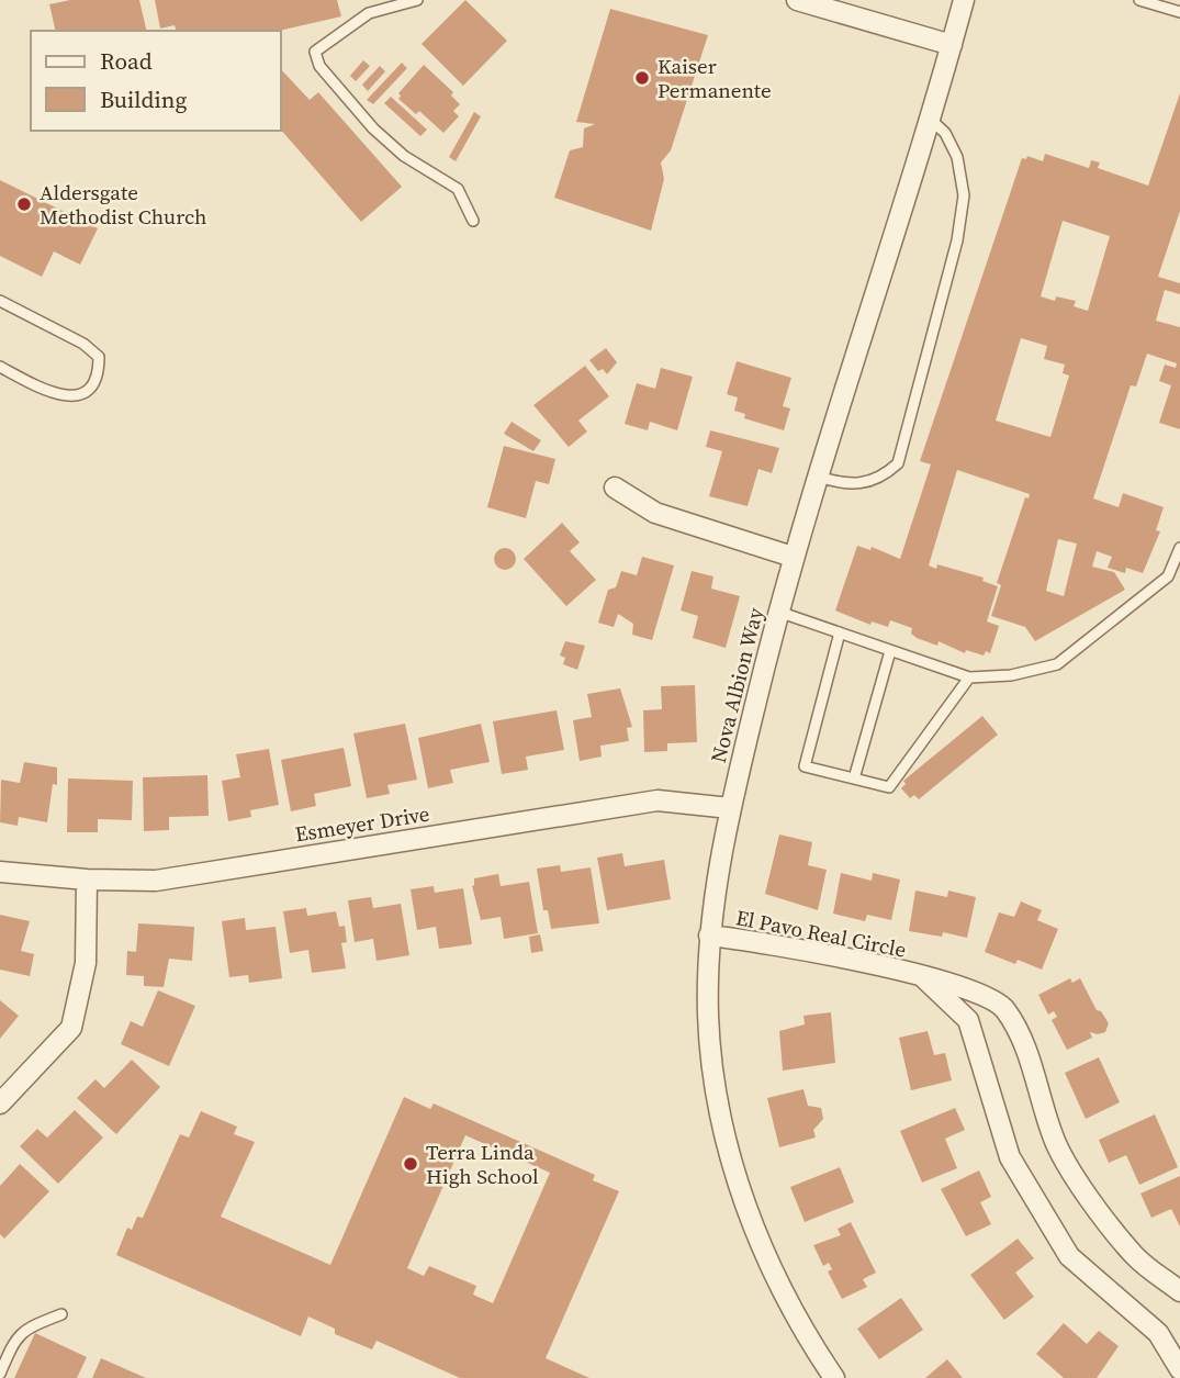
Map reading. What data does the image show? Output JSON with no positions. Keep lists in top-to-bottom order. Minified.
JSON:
{"streets":{"street":["Nova Albion Way","Esmeyer Drive","El Pavo Real Circle"]},"crossings":[["Nova Albion Way","Esmeyer Drive"],["Nova Albion Way","El Pavo Real Circle"]],"places":["Kaiser Permanente","Aldersgate Methodist Church","Terra Linda High School"],"legend":["Road","Building"]}
